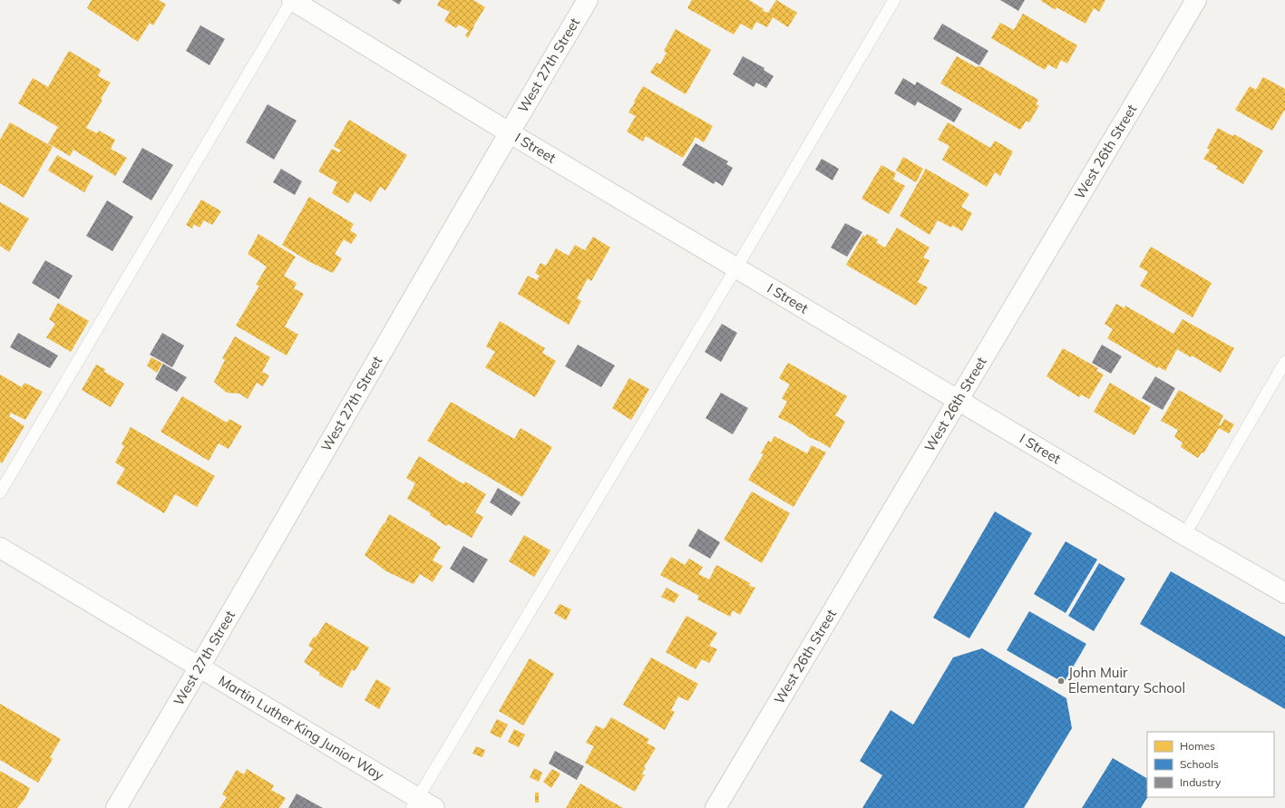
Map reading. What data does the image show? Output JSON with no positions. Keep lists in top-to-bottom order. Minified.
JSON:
{"streets":{"street":["West 27th Street","I Street","West 26th Street","Martin Luther King Junior Way"]},"crossings":[["West 27th Street","I Street"],["West 27th Street","Martin Luther King Junior Way"],["I Street","West 26th Street"]],"places":["John Muir Elementary School"],"legend":["Homes","Schools","Industry"]}
